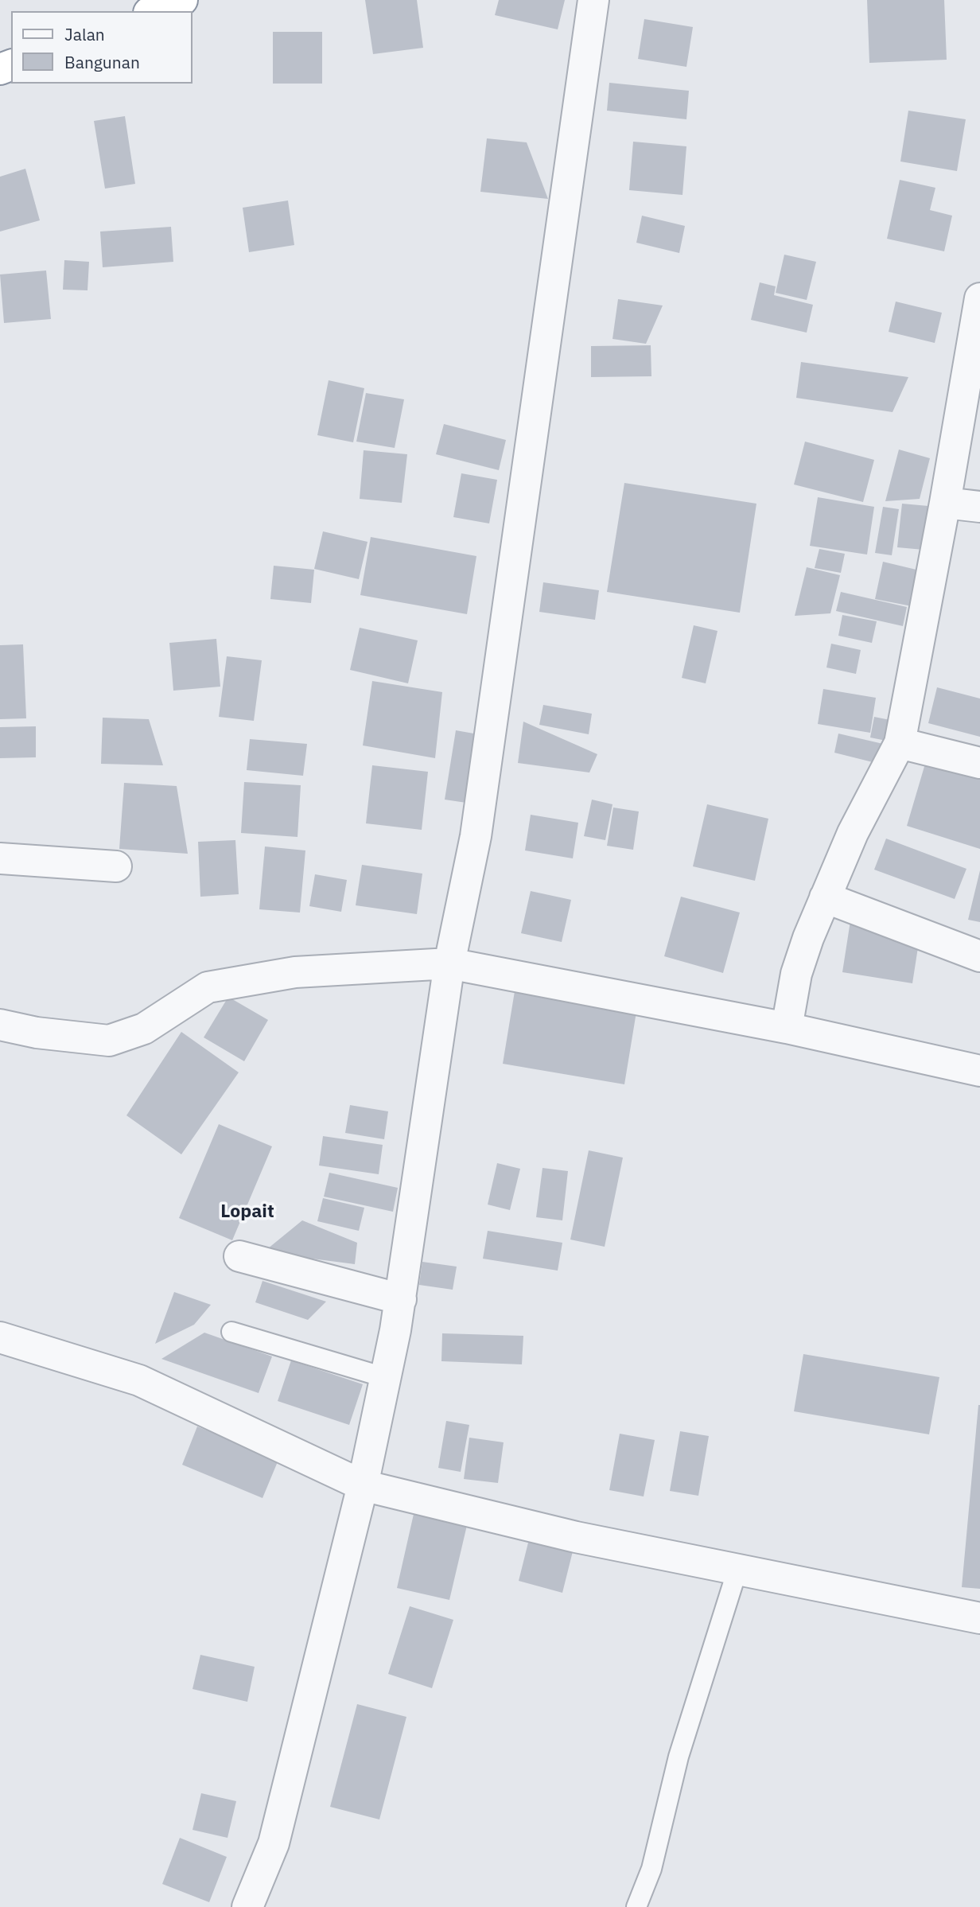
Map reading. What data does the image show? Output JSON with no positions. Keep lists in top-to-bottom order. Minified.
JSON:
{"districts":["Lopait"],"legend":["Jalan","Bangunan"]}
